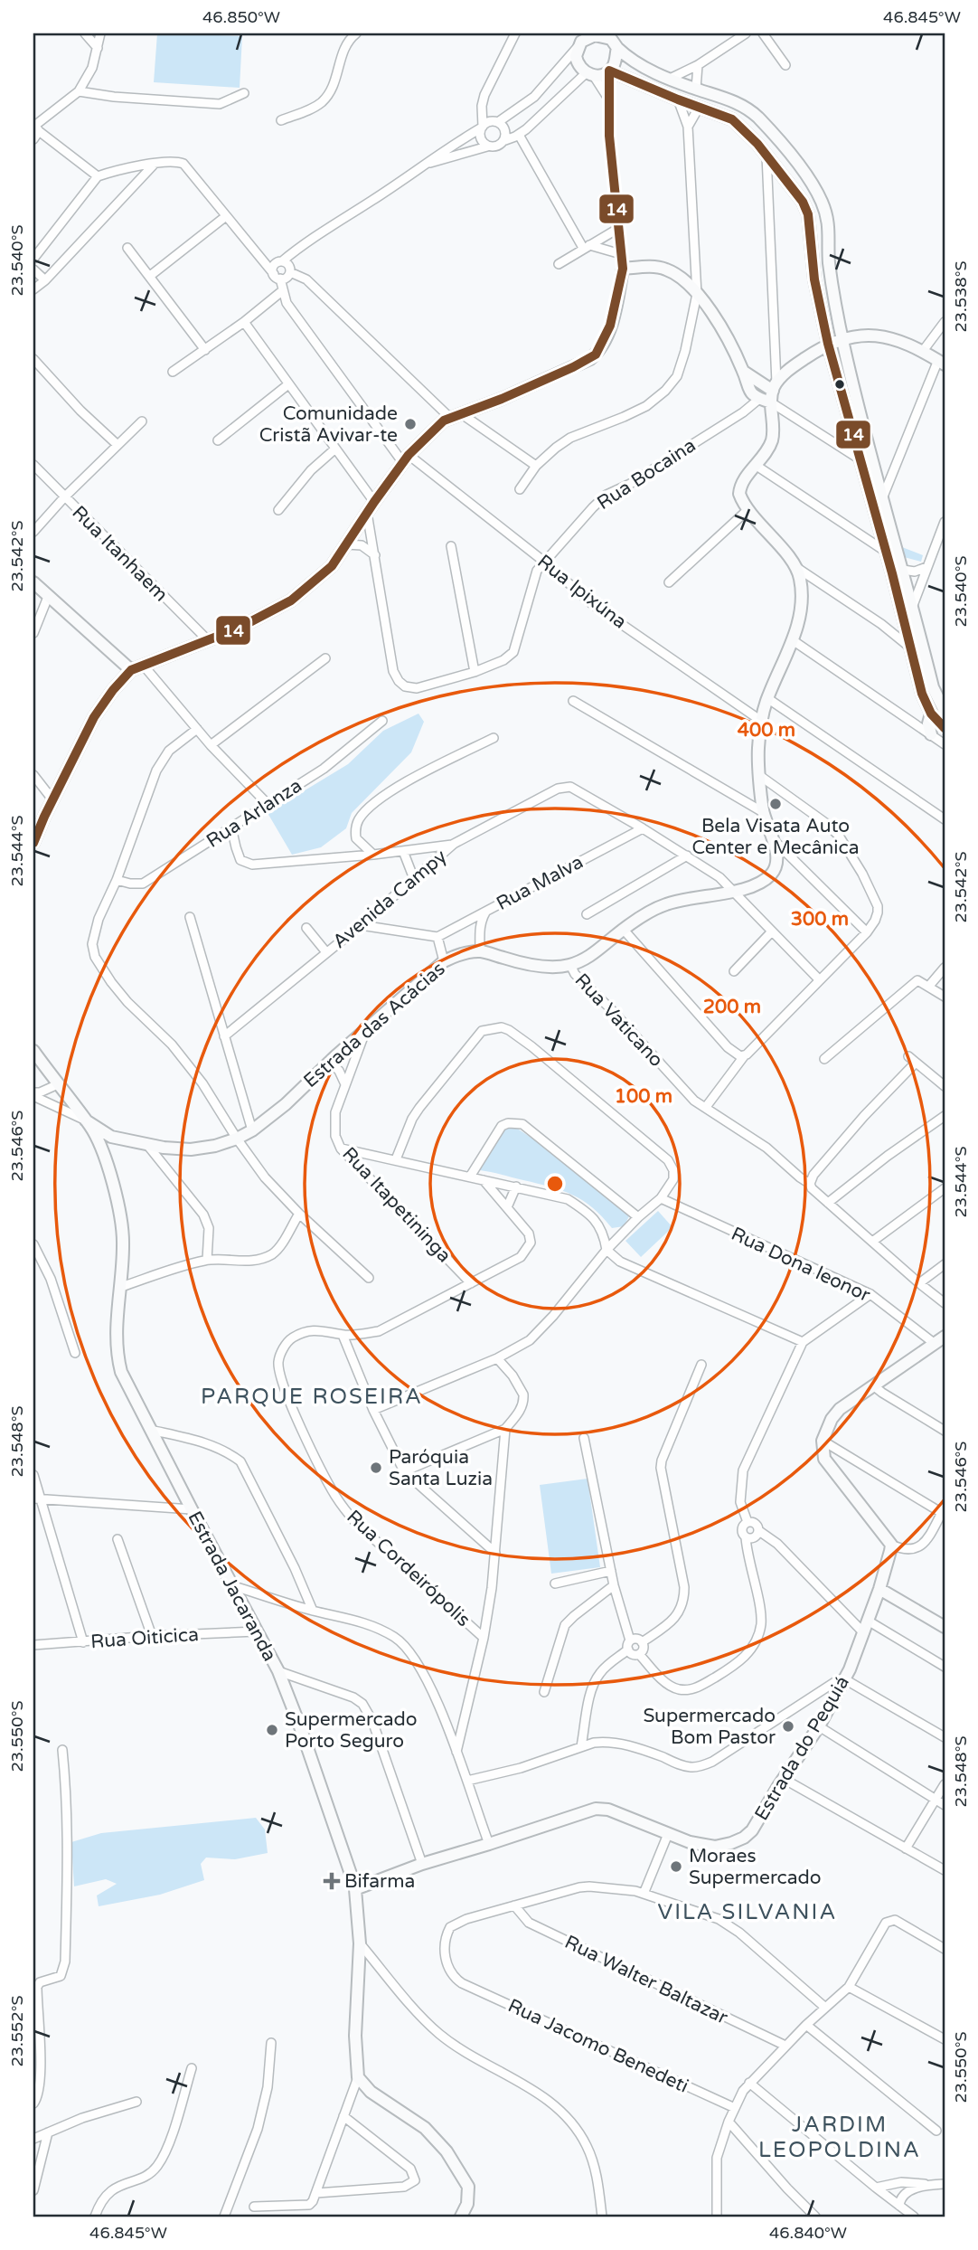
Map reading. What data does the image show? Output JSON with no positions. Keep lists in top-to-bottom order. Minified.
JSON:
{"streets":{"main road":["Estrada das Acácias","Estrada Jacaranda","Estrada do Pequiá"],"street":["Rua Bocaina","Rua Itanhaem","Rua Ipixúna","Rua Arlanza","Rua Malva","Avenida Campy","Rua Vaticano","Rua Itapetininga","Rua Dona leonor","Rua Cordeirópolis","Rua Oiticica","Rua Walter Baltazar","Rua Jacomo Benedeti"]},"crossings":[["Rua Bocaina","Rua Ipixúna"],["Rua Ipixúna","Estrada das Acácias"],["Rua Malva","Avenida Campy"],["Rua Vaticano","Estrada das Acácias"],["Estrada das Acácias","Rua Itapetininga"],["Estrada das Acácias","Estrada Jacaranda"],["Rua Itapetininga","Rua Cordeirópolis"],["Estrada Jacaranda","Rua Oiticica"],["Estrada Jacaranda","Estrada do Pequiá"],["Rua Walter Baltazar","Rua Jacomo Benedeti"]],"districts":["PARQUE ROSEIRA","VILA SILVANIA","JARDIM LEOPOLDINA"],"places":{"other":["Comunidade Cristã Avivar-te","Bela Visata Auto Center e Mecânica","Paróquia Santa Luzia","Supermercado Bom Pastor","Supermercado Porto Seguro","Moraes Supermercado"],"health":["Bifarma"]},"lines":["transit line 14"],"coordinates":["46.850°W","46.845°W","23.540°S","23.538°S","23.542°S","23.544°S","23.546°S","23.548°S","23.550°S","23.552°S","46.840°W"],"rings":["400 m","300 m","200 m","100 m"]}
